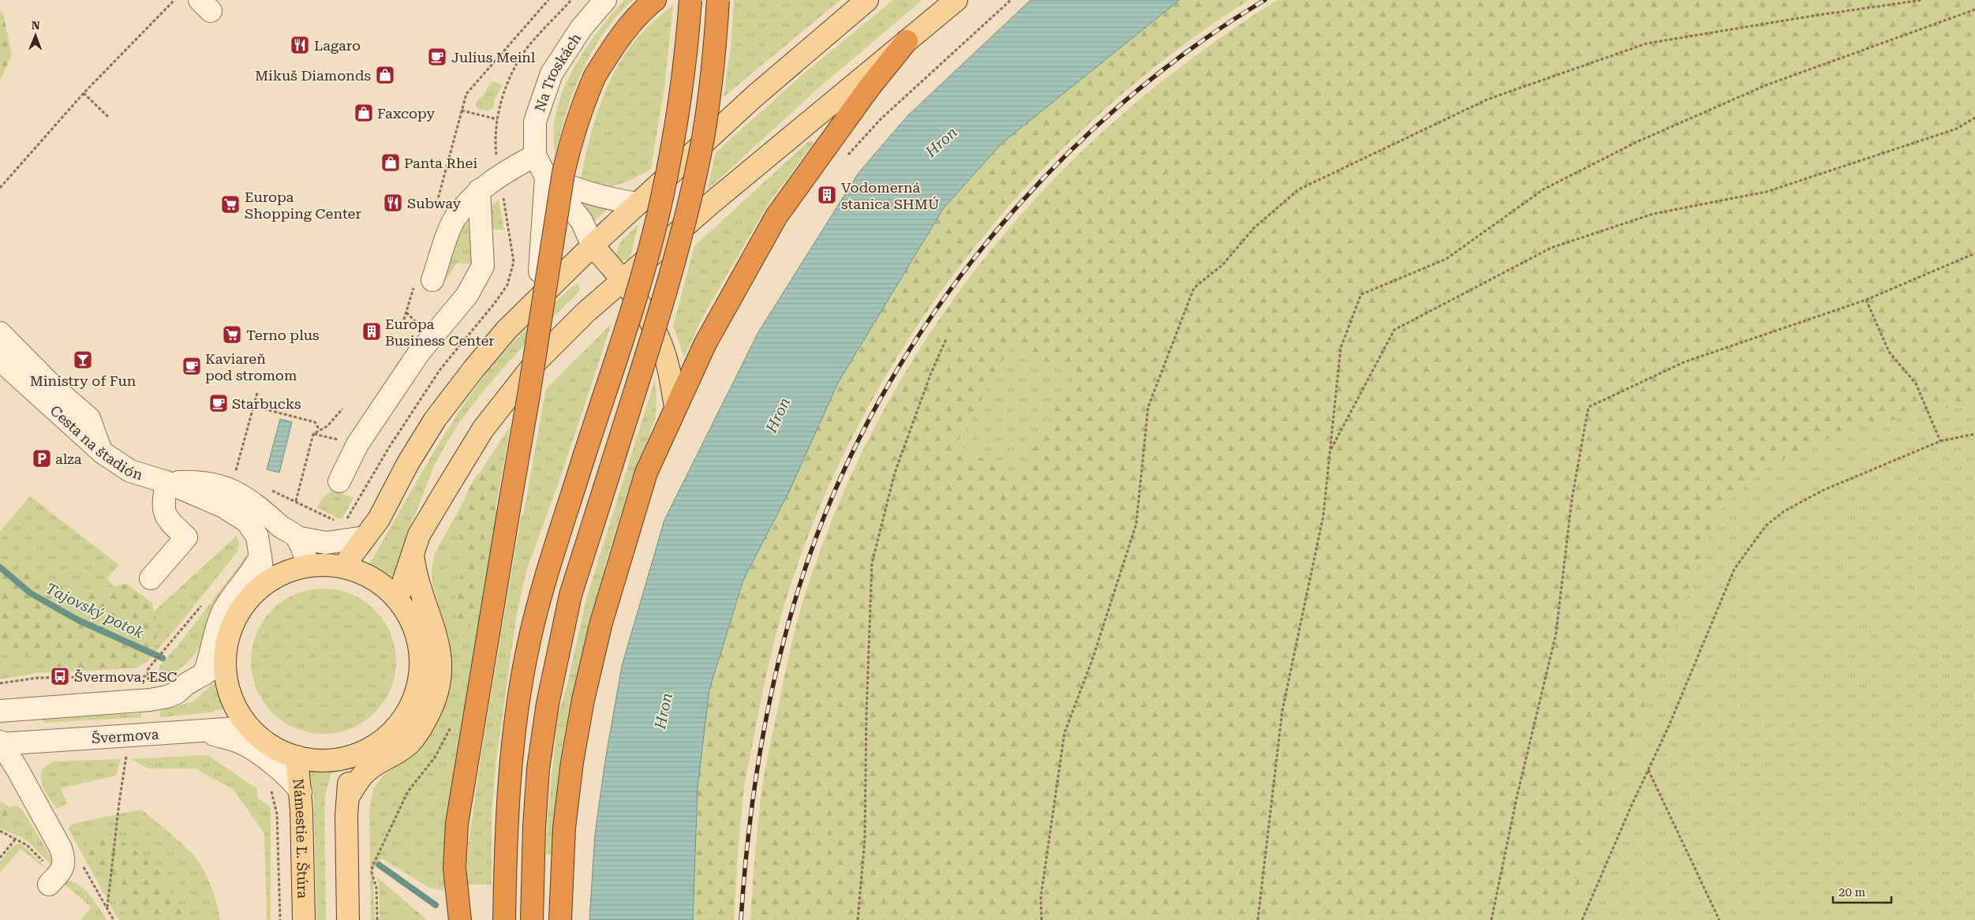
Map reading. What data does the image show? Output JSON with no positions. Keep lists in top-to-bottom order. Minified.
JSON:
{"streets":{"main road":["Námestie Ľ. Štúra"],"street":["Na Troskách","Cesta na štadión","Švermova"]},"water":["Hron","Tajovský potok"],"places":{"restaurant":["Lagaro","Subway"],"cafe":["Julius Meinl","Kaviareň pod stromom","Starbucks"],"shop":["Mikuš Diamonds","Faxcopy","Panta Rhei"],"building":["Vodomerná stanica SHMÚ","Europa Business Center"],"supermarket":["Europa Shopping Center","Terno plus"],"bar":["Ministry of Fun"],"parking":["alza"],"bus stop":["Švermova, ESC"]},"scale_bar":"20 m","north":"top"}
